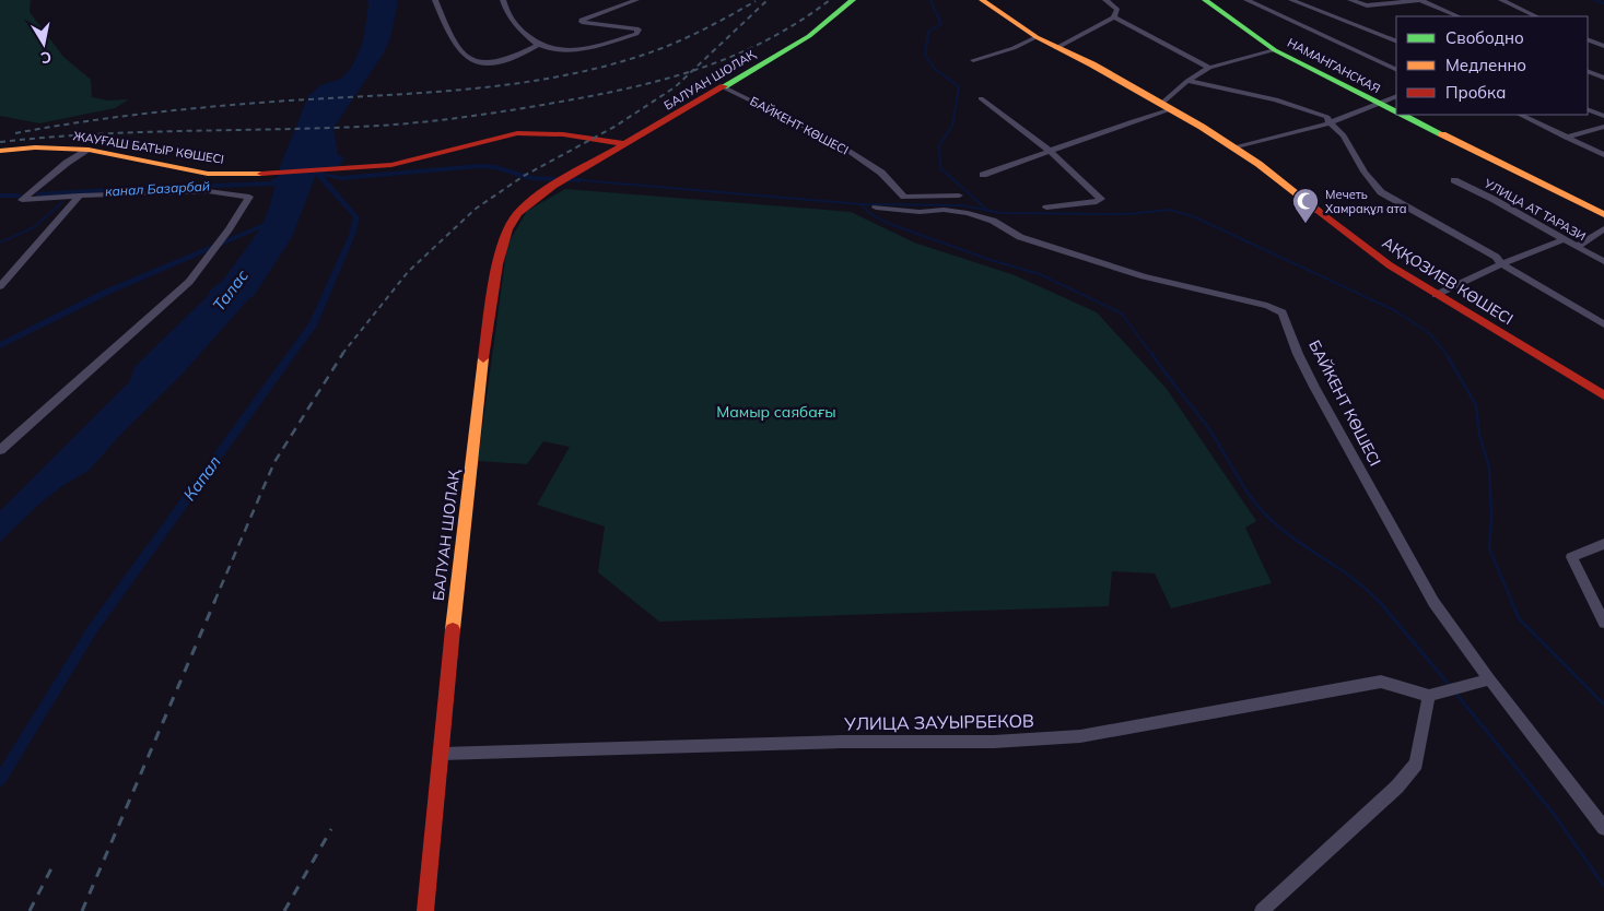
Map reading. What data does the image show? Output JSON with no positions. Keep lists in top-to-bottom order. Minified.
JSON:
{"streets":{"main road":["НАМАНГАНСКАЯ","БАЛУАН ШОЛАҚ","ЖАУҒАШ БАТЫР КӨШЕСІ","АҚҚОЗИЕВ КӨШЕСІ"],"street":["БАЙКЕНТ КӨШЕСІ","УЛИЦА АТ ТАРАЗИ","УЛИЦА ЗАУЫРБЕКОВ"]},"crossings":[["БАЛУАН ШОЛАҚ","БАЙКЕНТ КӨШЕСІ"],["БАЛУАН ШОЛАҚ","ЖАУҒАШ БАТЫР КӨШЕСІ"],["БАЛУАН ШОЛАҚ","УЛИЦА ЗАУЫРБЕКОВ"]],"water":["канал Базарбай","Талас","Капал"],"parks":["Мамыр саябағы"],"places":{"mosque":["Мечеть Хамрақұл ата"]},"legend":["Свободно","Медленно","Пробка"],"north":"bottom"}
